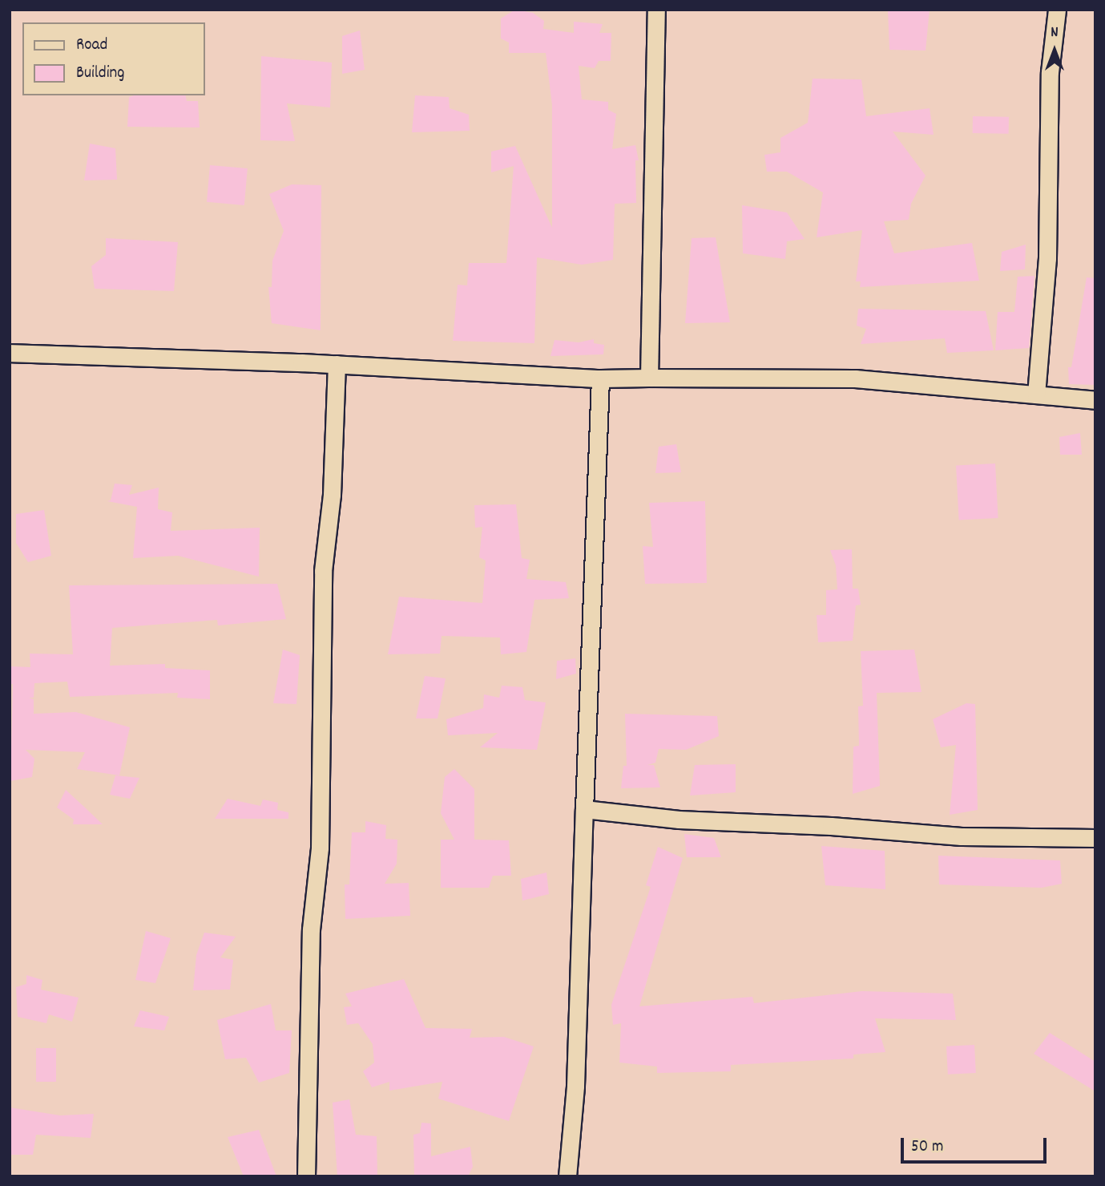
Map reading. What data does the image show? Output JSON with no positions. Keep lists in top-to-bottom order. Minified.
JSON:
{"legend":["Road","Building"],"scale_bar":"50 m","north":"top"}
